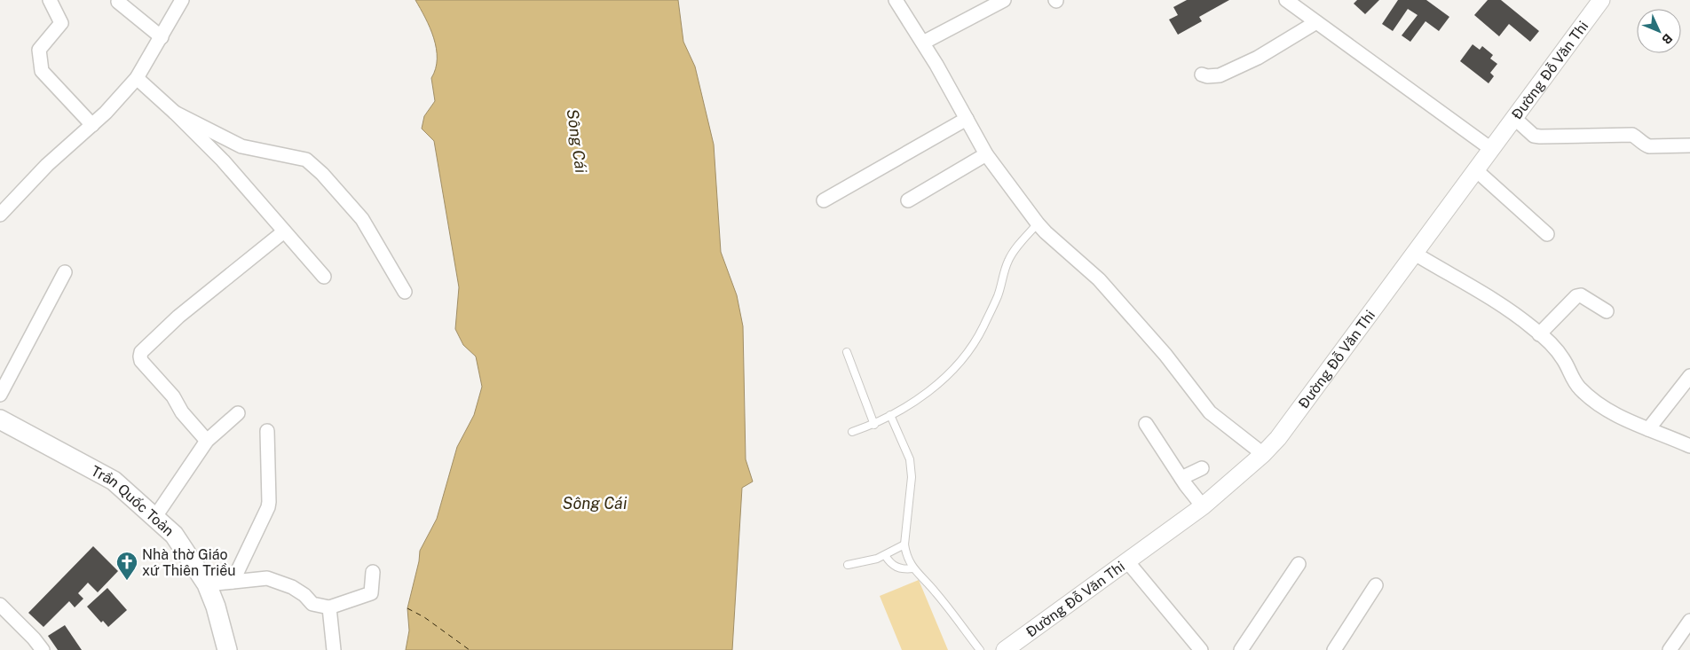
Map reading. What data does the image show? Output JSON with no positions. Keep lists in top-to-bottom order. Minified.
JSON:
{"streets":{"main road":["Trần Quốc Toản"],"street":["Đường Đỗ Văn Thi"]},"water":["Sông Cái"],"places":{"church":["Nhà thờ Giáo xứ Thiên Triều"]},"north":"bottom right"}
